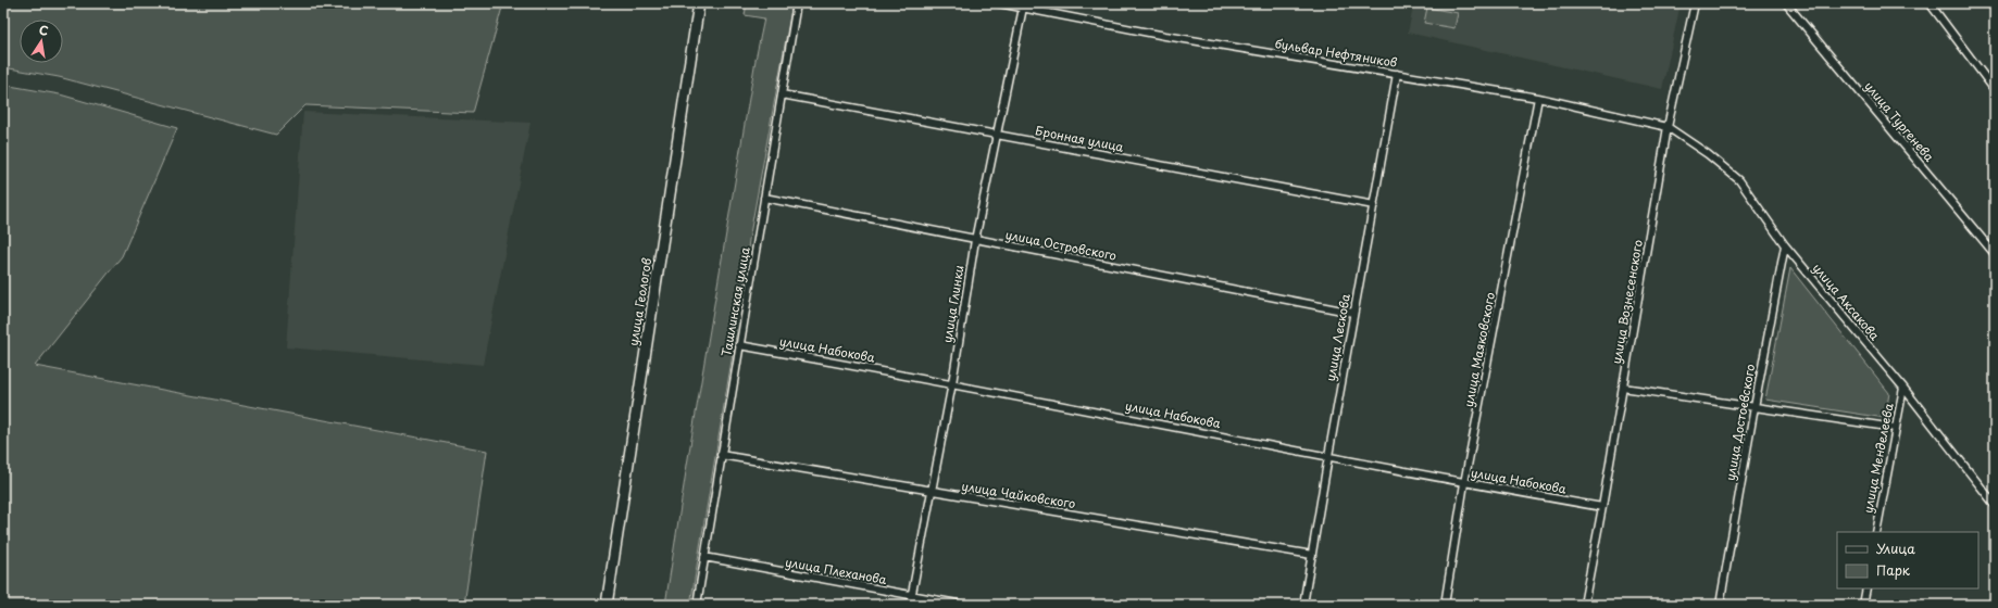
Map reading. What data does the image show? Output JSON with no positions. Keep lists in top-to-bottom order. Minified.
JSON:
{"streets":{"main road":["улица Геологов"],"street":["бульвар Нефтяников","улица Тургенева","Бронная улица","улица Островского","Ташлинская улица","улица Вознесенского","улица Аксакова","улица Глинки","улица Лескова","улица Набокова","улица Маяковского","улица Достоевского","улица Менделеева","улица Чайковского","улица Плеханова"]},"crossings":[["бульвар Нефтяников","улица Вознесенского"],["бульвар Нефтяников","улица Аксакова"],["бульвар Нефтяников","улица Глинки"],["бульвар Нефтяников","улица Лескова"],["бульвар Нефтяников","улица Маяковского"],["Бронная улица","Ташлинская улица"],["Бронная улица","улица Глинки"],["Бронная улица","улица Лескова"],["улица Островского","Ташлинская улица"],["улица Островского","улица Глинки"],["улица Островского","улица Лескова"],["Ташлинская улица","улица Набокова"],["Ташлинская улица","улица Чайковского"],["Ташлинская улица","улица Плеханова"],["улица Вознесенского","улица Аксакова"],["улица Вознесенского","улица Набокова"],["улица Аксакова","улица Достоевского"],["улица Аксакова","улица Менделеева"],["улица Глинки","улица Набокова"],["улица Глинки","улица Чайковского"],["улица Глинки","улица Плеханова"],["улица Лескова","улица Набокова"],["улица Лескова","улица Чайковского"],["улица Набокова","улица Маяковского"]],"legend":["Улица","Парк"],"north":"top"}
